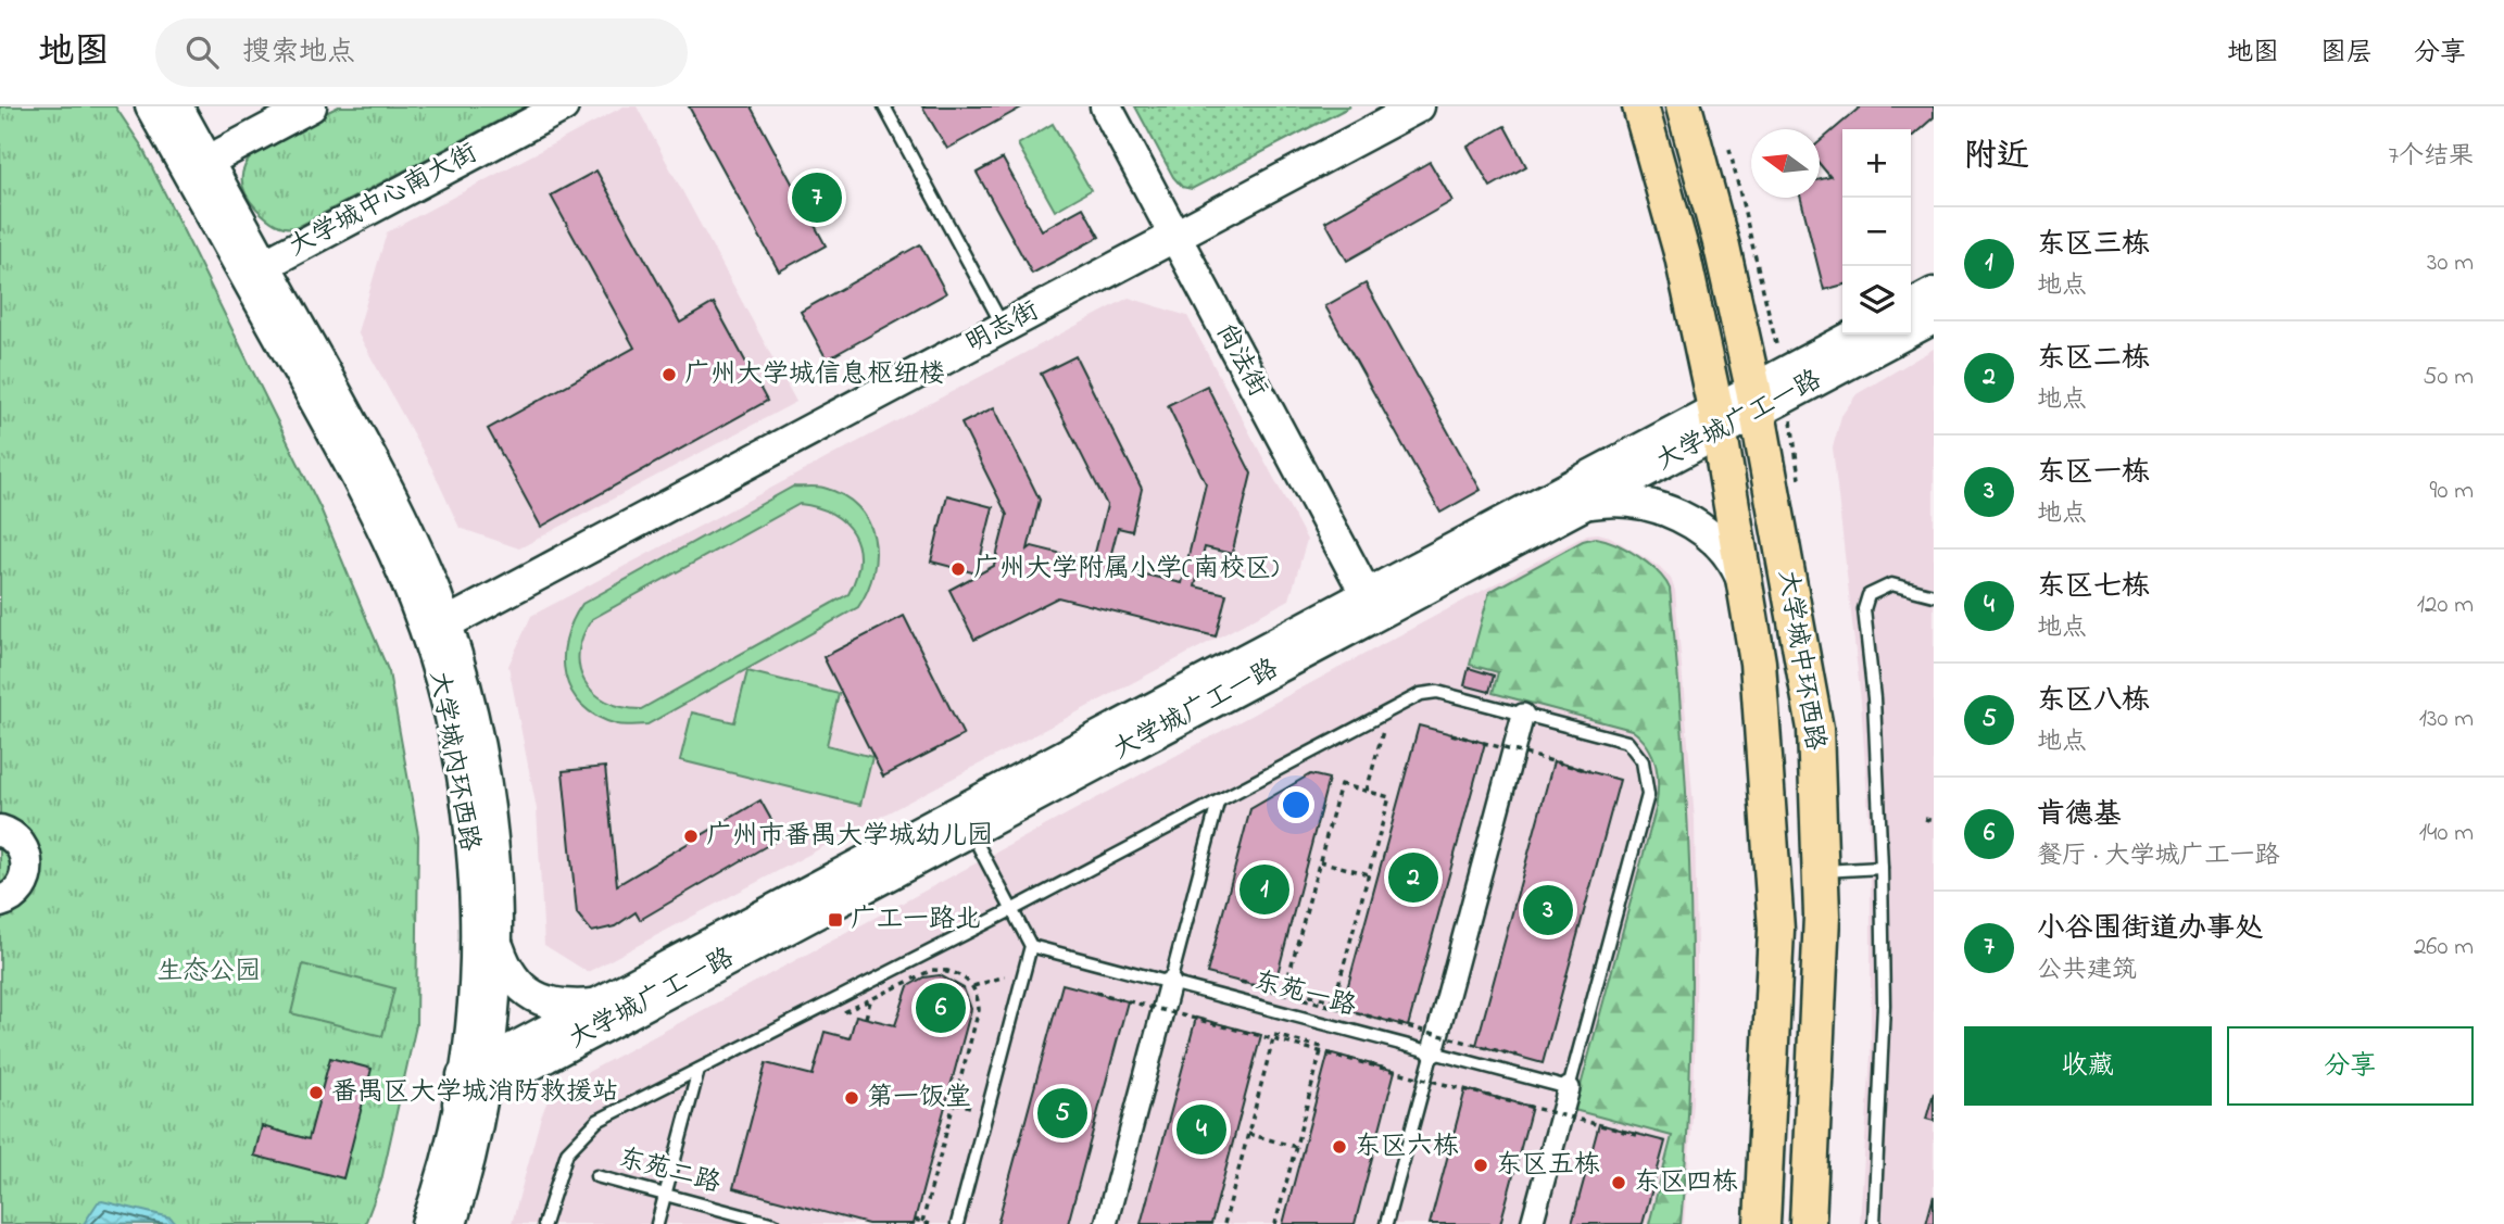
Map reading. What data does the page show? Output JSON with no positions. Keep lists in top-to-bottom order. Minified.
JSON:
{"streets":{"main road":["大学城中心南大街","明志街","尚法街","大学城广工一路","大学城中环西路","大学城内环西路"],"lane":["东苑一路","东苑二路"]},"crossings":[["大学城中心南大街","大学城内环西路"],["明志街","尚法街"],["明志街","大学城内环西路"],["尚法街","大学城广工一路"],["大学城广工一路","大学城中环西路"],["大学城广工一路","大学城内环西路"]],"parks":["生态公园"],"places":{"other":["广州大学城信息枢纽楼","广州大学附属小学(南校区)","广州市番禺大学城幼儿园","番禺区大学城消防救援站","第一饭堂","东区六栋","东区五栋","东区四栋"],"transit":["广工一路北"]},"north":"left","page":{"header":"地图","search":"搜索地点","nav":["地图","图层","分享"],"heading":["附近","7个结果"],"map_buttons":["+","−"],"pins":["7","2","1","3","6","5","4"],"list":[{"mark":"1","name":"东区三栋","note":"地点","value":"30 m"},{"mark":"2","name":"东区二栋","note":"地点","value":"50 m"},{"mark":"3","name":"东区一栋","note":"地点","value":"90 m"},{"mark":"4","name":"东区七栋","note":"地点","value":"120 m"},{"mark":"5","name":"东区八栋","note":"地点","value":"130 m"},{"mark":"6","name":"肯德基","note":"餐厅 · 大学城广工一路","value":"140 m"},{"mark":"7","name":"小谷围街道办事处","note":"公共建筑","value":"260 m"}],"buttons":["收藏","分享"]}}
